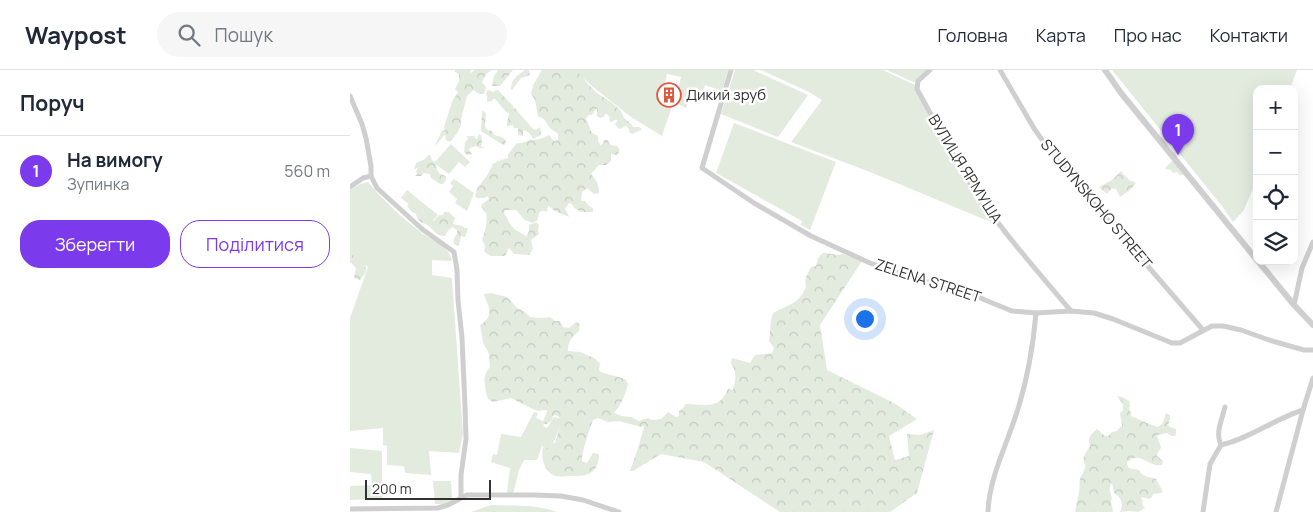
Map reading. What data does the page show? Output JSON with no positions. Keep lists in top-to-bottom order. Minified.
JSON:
{"streets":{"street":["ВУЛИЦЯ ЯРМУША","STUDYNSKOHO STREET","ZELENA STREET"]},"crossings":[["ВУЛИЦЯ ЯРМУША","ZELENA STREET"],["STUDYNSKOHO STREET","ZELENA STREET"]],"places":{"building":["Дикий зруб"]},"scale_bar":"200 m","page":{"header":"Waypost","search":"Пошук","nav":["Головна","Карта","Про нас","Контакти"],"heading":"Поруч","map_buttons":["+","−"],"pins":"1","list":[{"mark":"1","name":"На вимогу","note":"Зупинка","value":"560 m"}],"buttons":["Зберегти","Поділитися"],"scale":"200 m"}}
